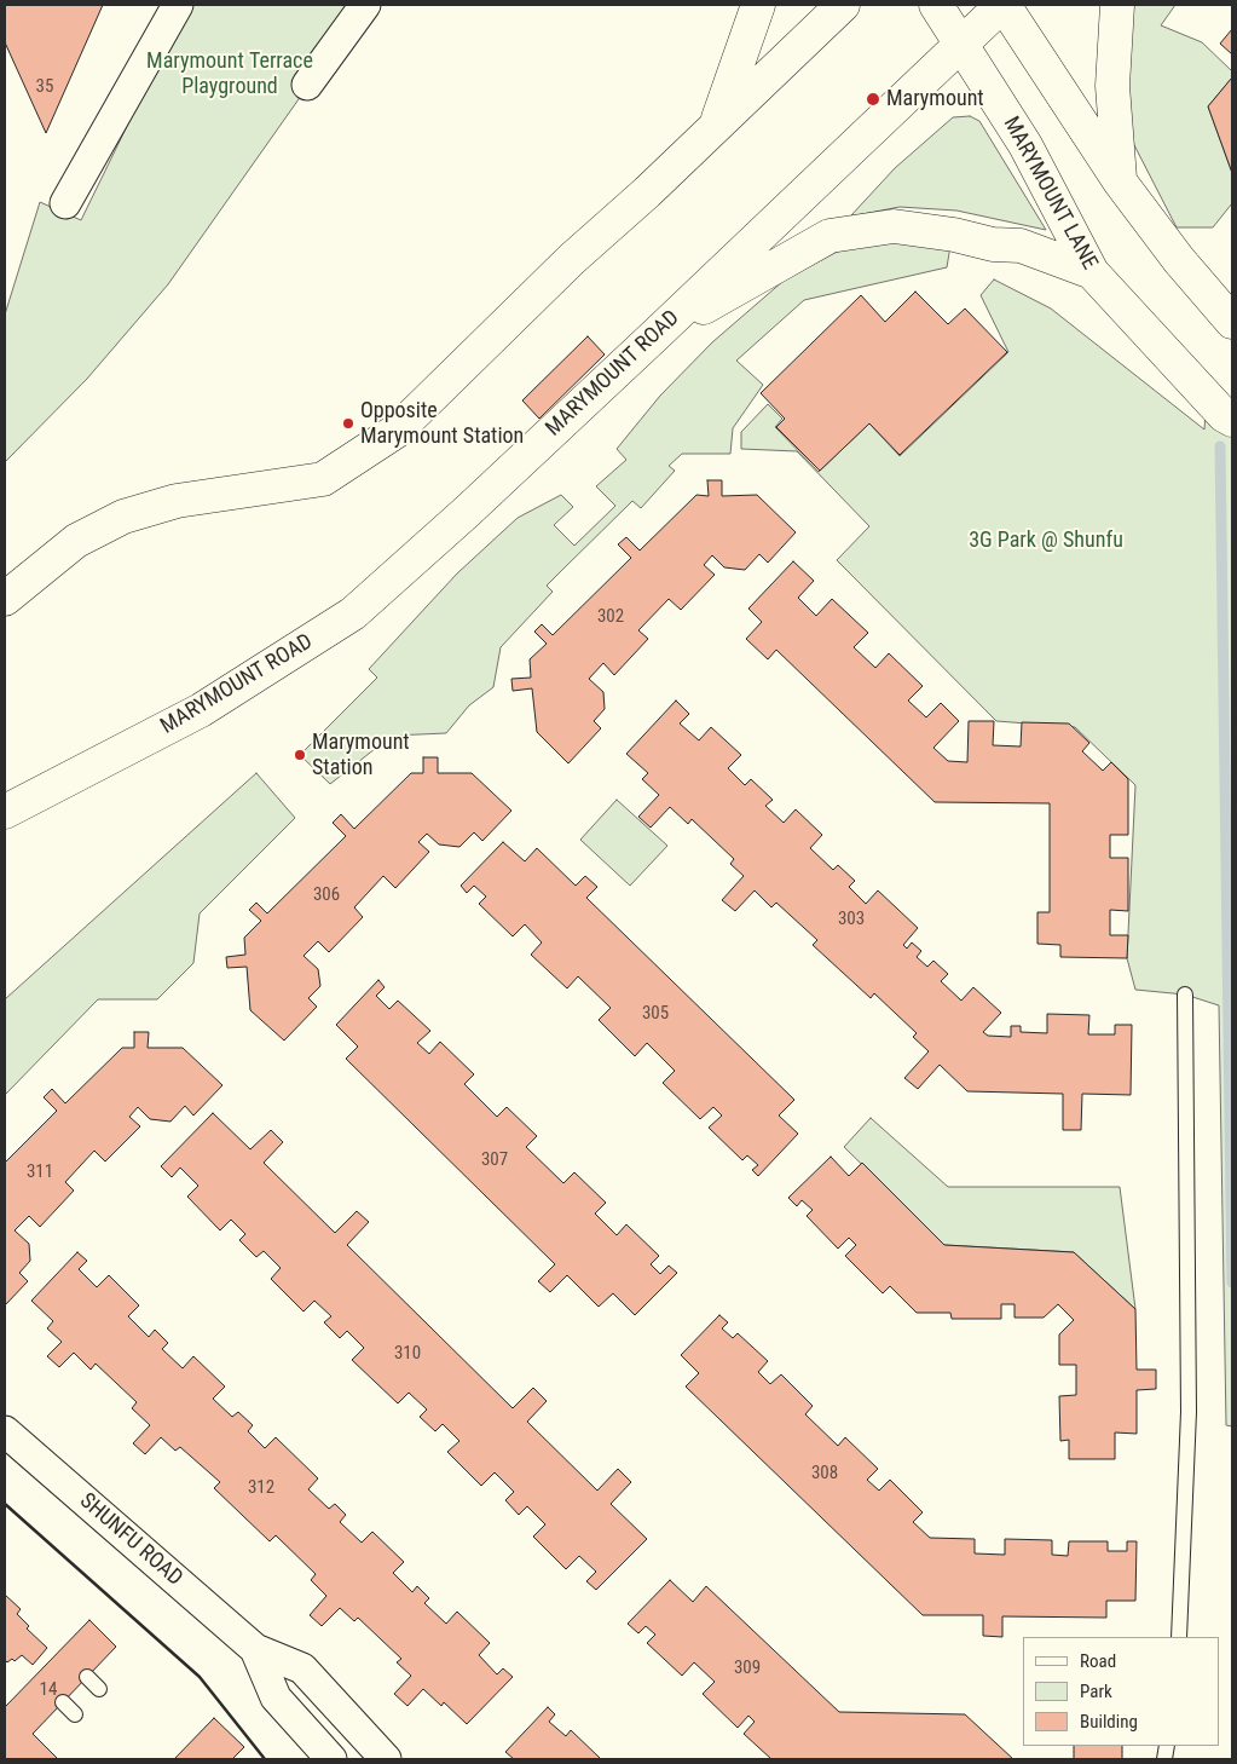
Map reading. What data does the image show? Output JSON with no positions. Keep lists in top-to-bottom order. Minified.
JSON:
{"streets":{"main road":["MARYMOUNT LANE","MARYMOUNT ROAD"],"street":["SHUNFU ROAD"]},"crossings":[["MARYMOUNT LANE","MARYMOUNT ROAD"]],"parks":["Marymount Terrace Playground","3G Park @ Shunfu"],"places":["Marymount","Opposite Marymount Station","Marymount Station"],"house_numbers":["35","302","306","303","305","307","311","310","308","312","309","14"],"legend":["Road","Park","Building"]}
